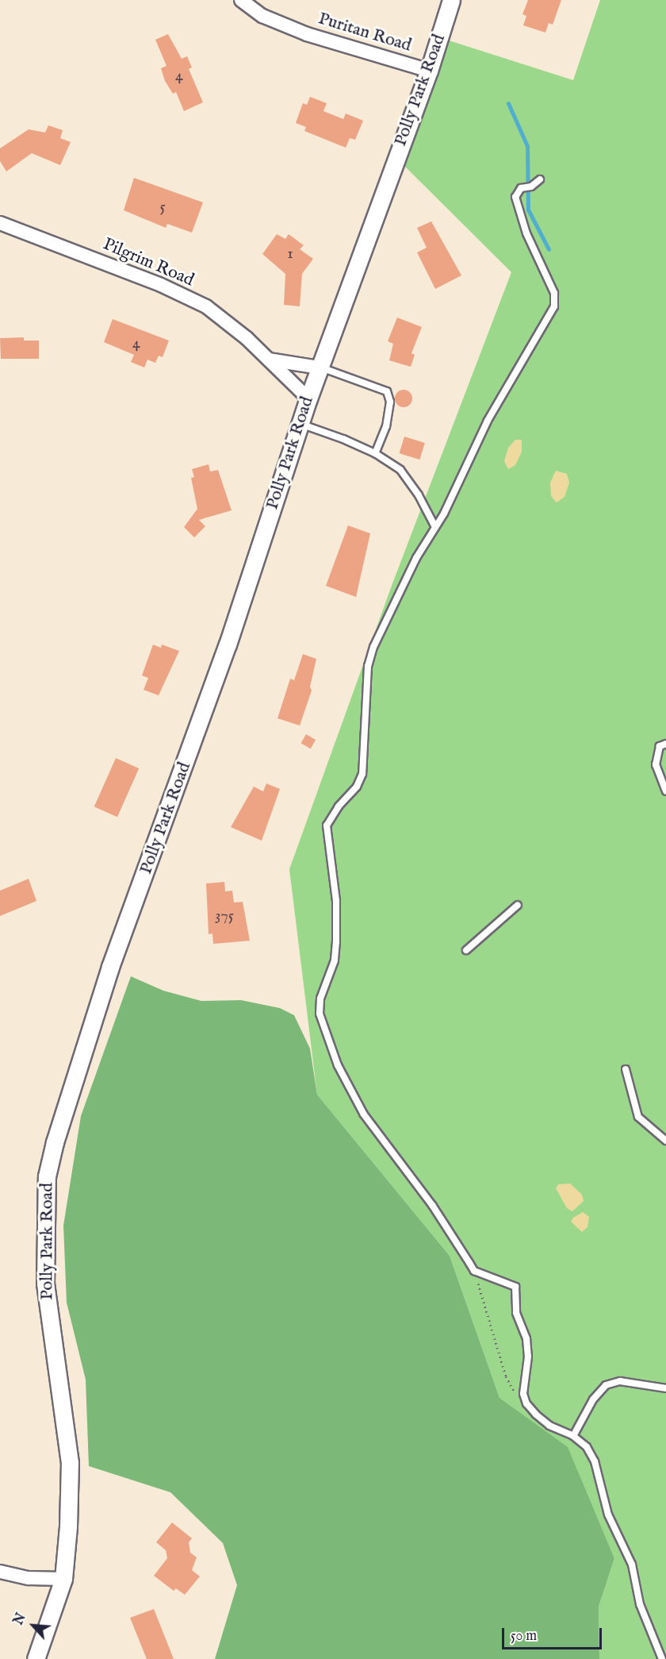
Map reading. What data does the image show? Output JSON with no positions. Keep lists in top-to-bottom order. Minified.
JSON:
{"streets":{"street":["Puritan Road","Polly Park Road","Pilgrim Road"]},"crossings":[["Puritan Road","Polly Park Road"],["Polly Park Road","Pilgrim Road"]],"house_numbers":["4","5","1","4","375"],"scale_bar":"50 m","north":"top left"}
